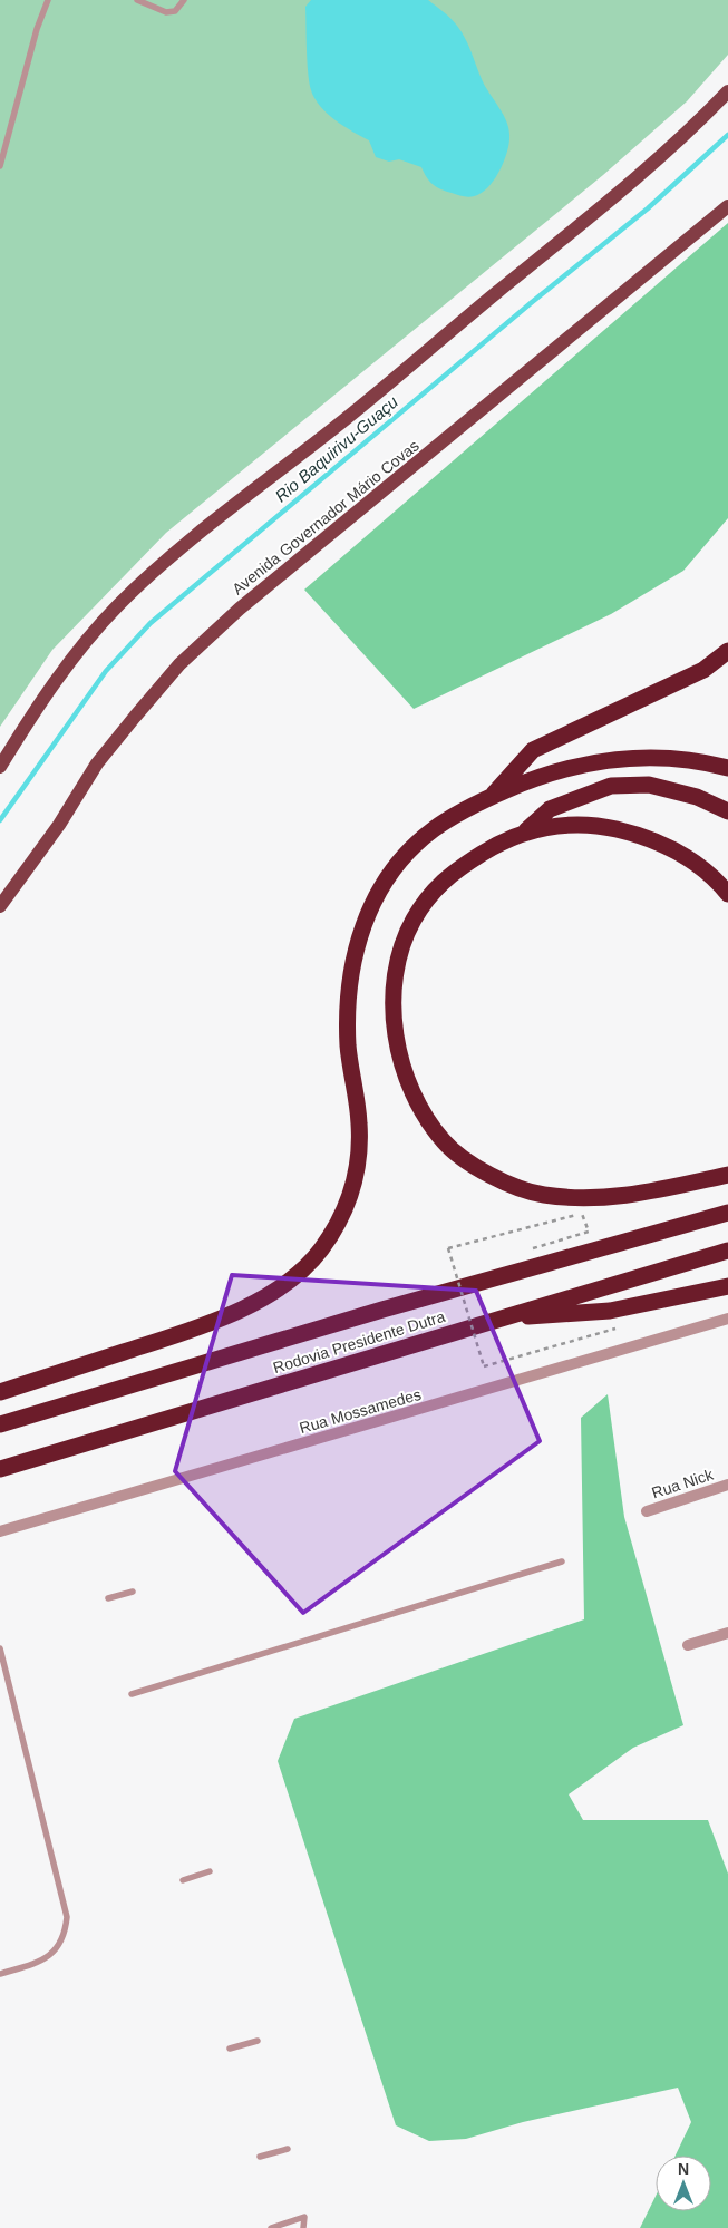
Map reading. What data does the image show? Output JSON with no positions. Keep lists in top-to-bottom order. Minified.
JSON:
{"streets":{"highway":["Rodovia Presidente Dutra"],"main road":["Avenida Governador Mário Covas"],"street":["Rua Mossamedes","Rua Nick"]},"water":["Rio Baquirivu-Guaçu"],"north":"top"}
